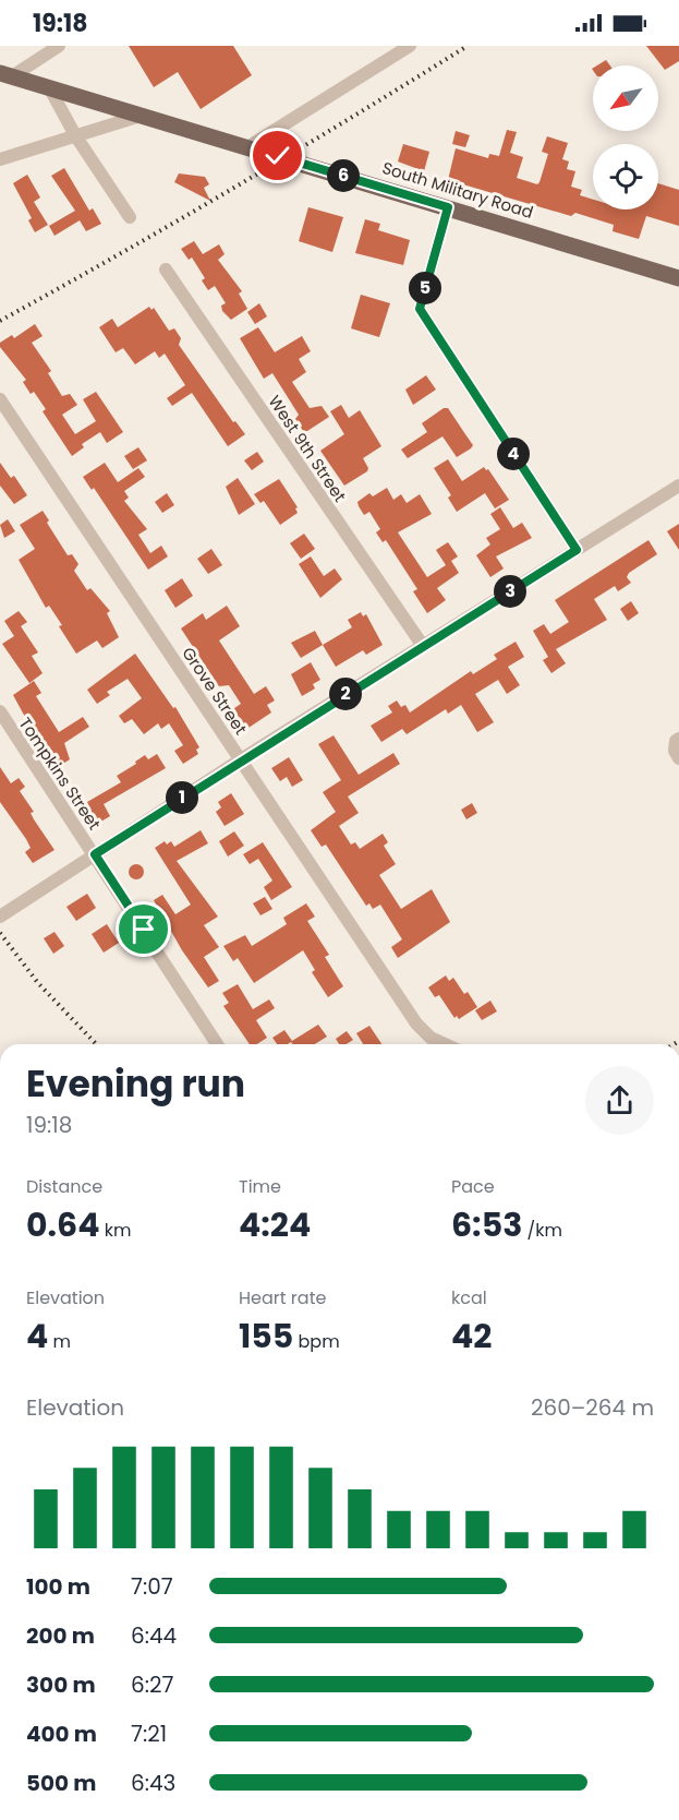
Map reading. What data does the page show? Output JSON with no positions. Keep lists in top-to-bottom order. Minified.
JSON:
{"streets":{"main road":["South Military Road"],"street":["West 9th Street","Grove Street","Tompkins Street"]},"north":"bottom left","page":{"status":"19:18","pins":["6","5","4","3","2","1"],"heading":["Evening run","19:18"],"stats":[["Distance","0.64 km"],["Time","4:24"],["Pace","6:53 /km"],["Elevation","4 m"],["Heart rate","155 bpm"],["kcal","42"]],"chart":["Elevation","260–264 m"],"list":[{"name":"100 m","note":"7:07"},{"name":"200 m","note":"6:44"},{"name":"300 m","note":"6:27"},{"name":"400 m","note":"7:21"},{"name":"500 m","note":"6:43"}]}}
